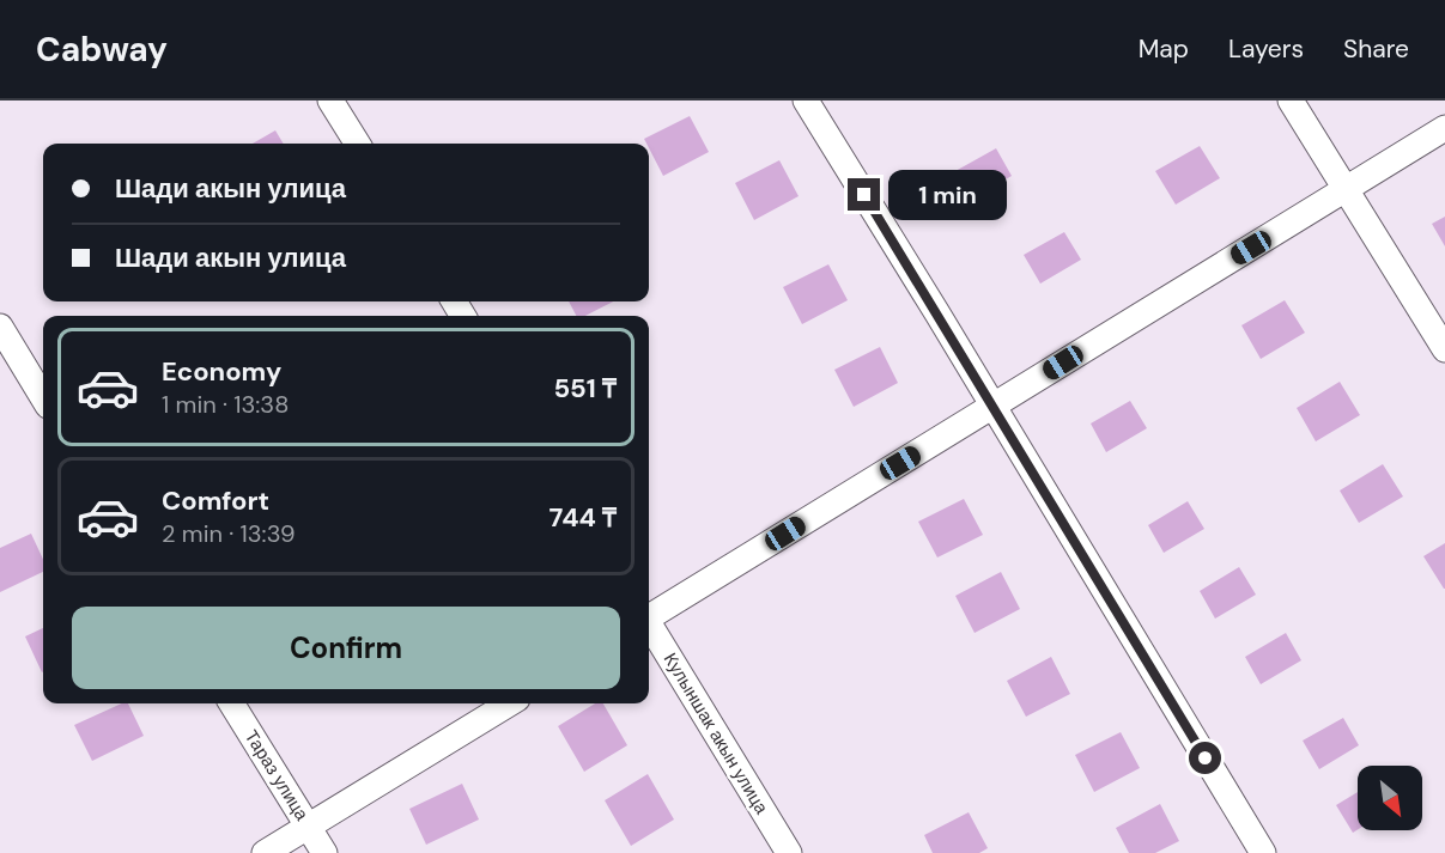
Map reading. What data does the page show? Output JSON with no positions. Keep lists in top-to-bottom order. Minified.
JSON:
{"streets":{"street":["Кулыншак акын улица","Тараз улица"]},"north":"bottom right","page":{"header":"Cabway","nav":["Map","Layers","Share"],"banner":["Шади акын улица","Шади акын улица"],"bubble":"1 min","list":[{"name":"Economy","note":"1 min · 13:38","value":"551 ₸"},{"name":"Comfort","note":"2 min · 13:39","value":"744 ₸"}],"buttons":"Confirm"}}
